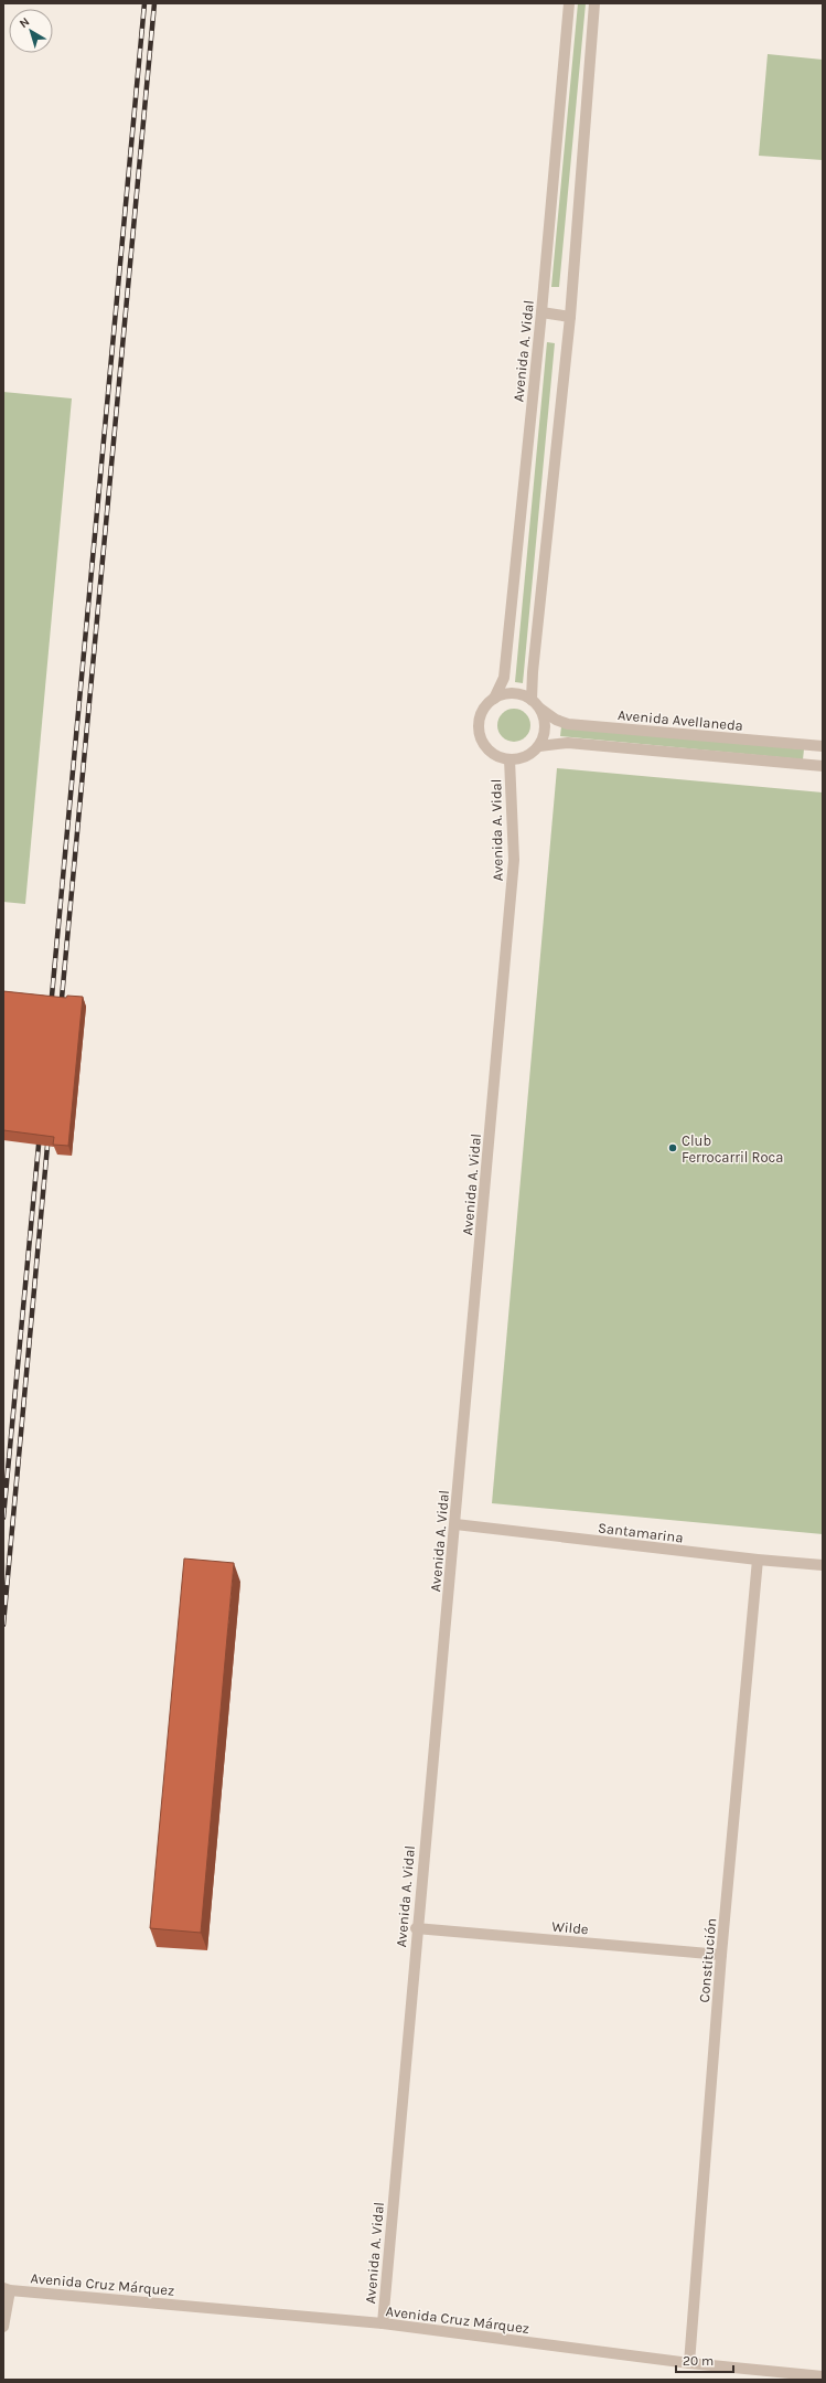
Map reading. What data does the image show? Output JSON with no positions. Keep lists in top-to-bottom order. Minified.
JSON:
{"streets":{"street":["Avenida A. Vidal","Avenida Avellaneda","Santamarina","Wilde","Constitución","Avenida Cruz Márquez"]},"crossings":[["Avenida A. Vidal","Avenida Avellaneda"],["Avenida A. Vidal","Santamarina"],["Avenida A. Vidal","Wilde"],["Avenida A. Vidal","Avenida Cruz Márquez"],["Santamarina","Constitución"],["Wilde","Constitución"],["Constitución","Avenida Cruz Márquez"]],"places":["Club Ferrocarril Roca"],"scale_bar":"20 m","north":"top left"}
